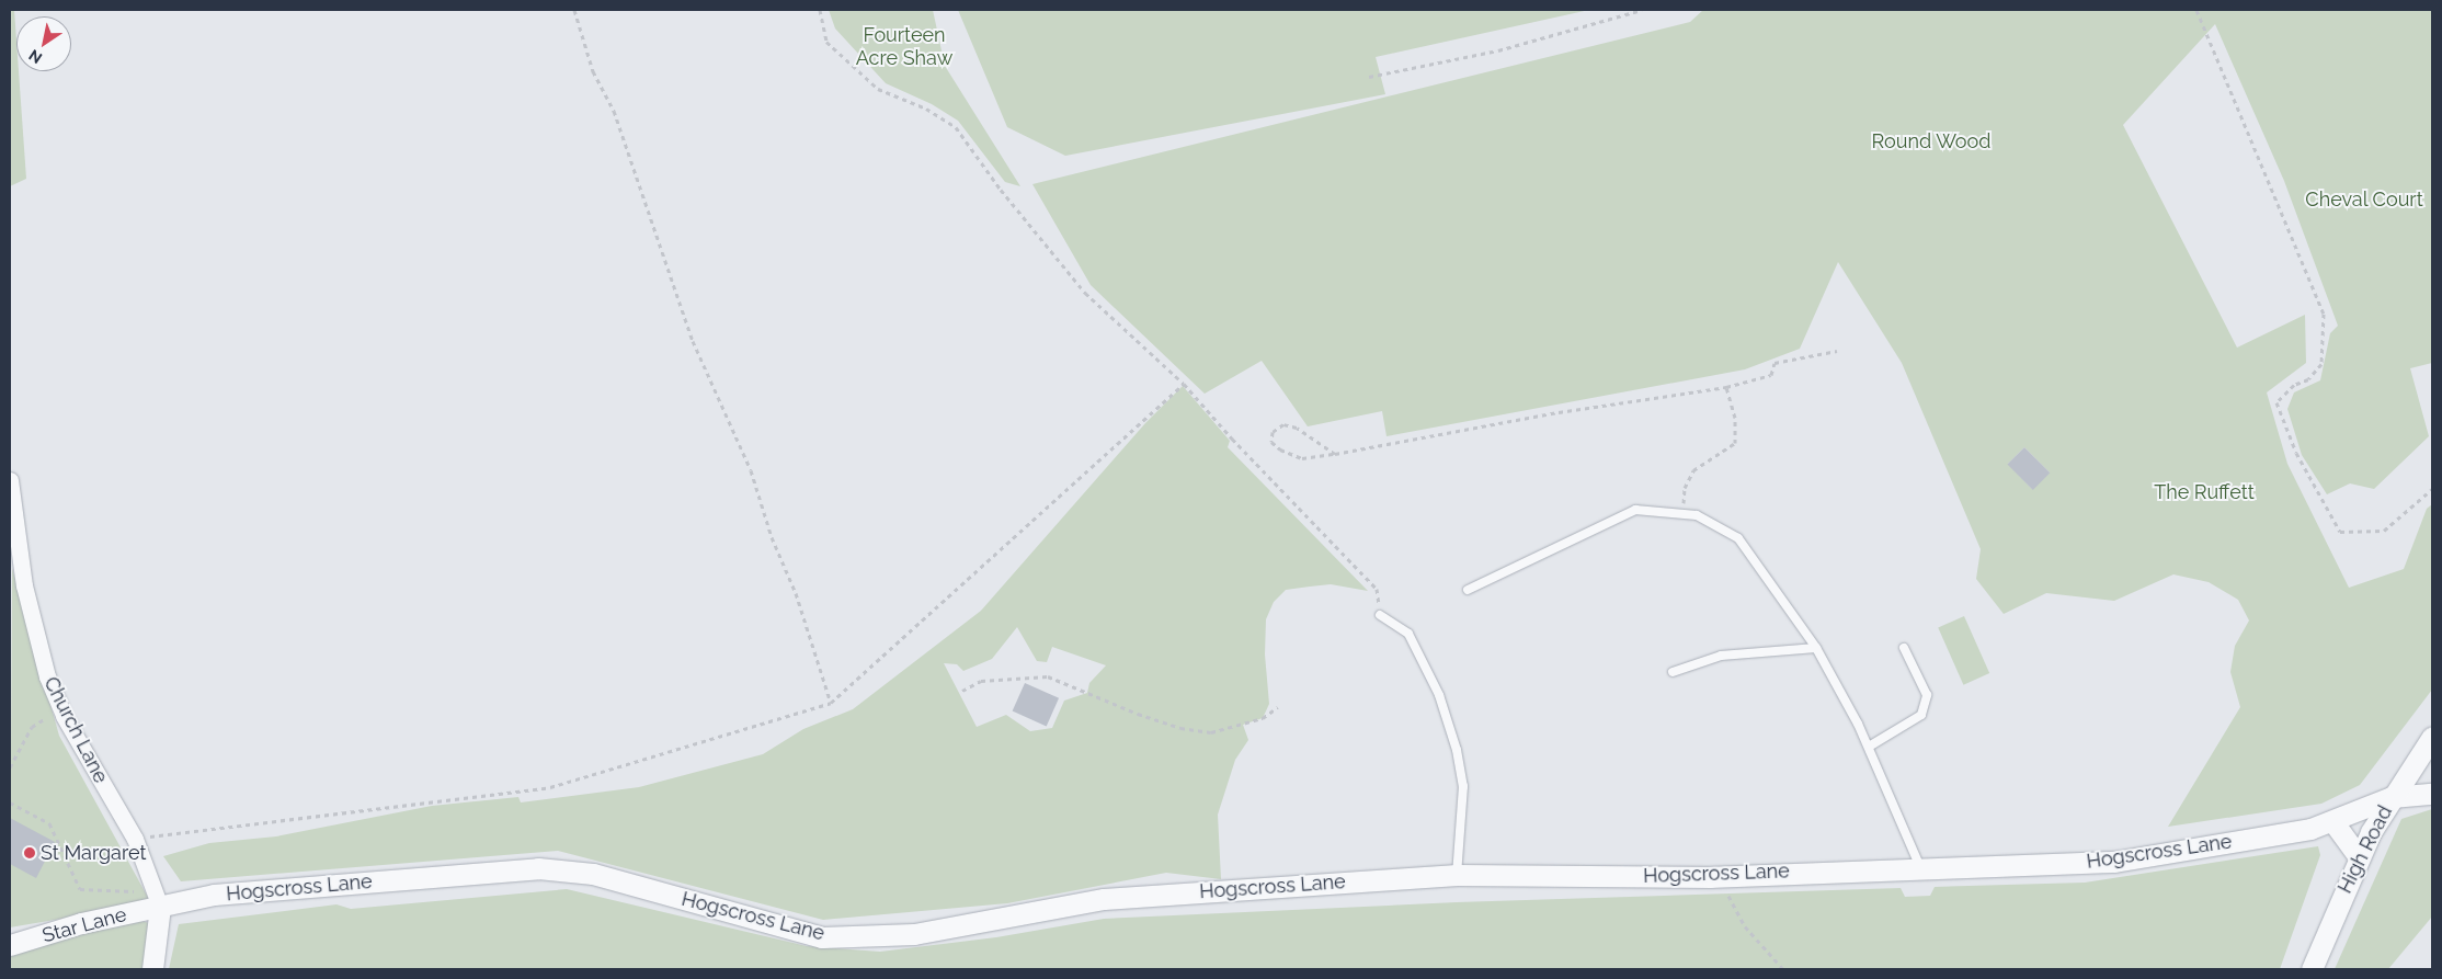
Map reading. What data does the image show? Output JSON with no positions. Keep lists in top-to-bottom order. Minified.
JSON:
{"streets":{"street":["Church Lane","High Road","Hogscross Lane","Star Lane"]},"crossings":[["Church Lane","Hogscross Lane"],["Church Lane","Star Lane"],["High Road","Hogscross Lane"],["Hogscross Lane","Star Lane"]],"parks":["Fourteen Acre Shaw","Round Wood","Cheval Court","The Ruffett"],"places":["St Margaret"],"north":"bottom left"}
